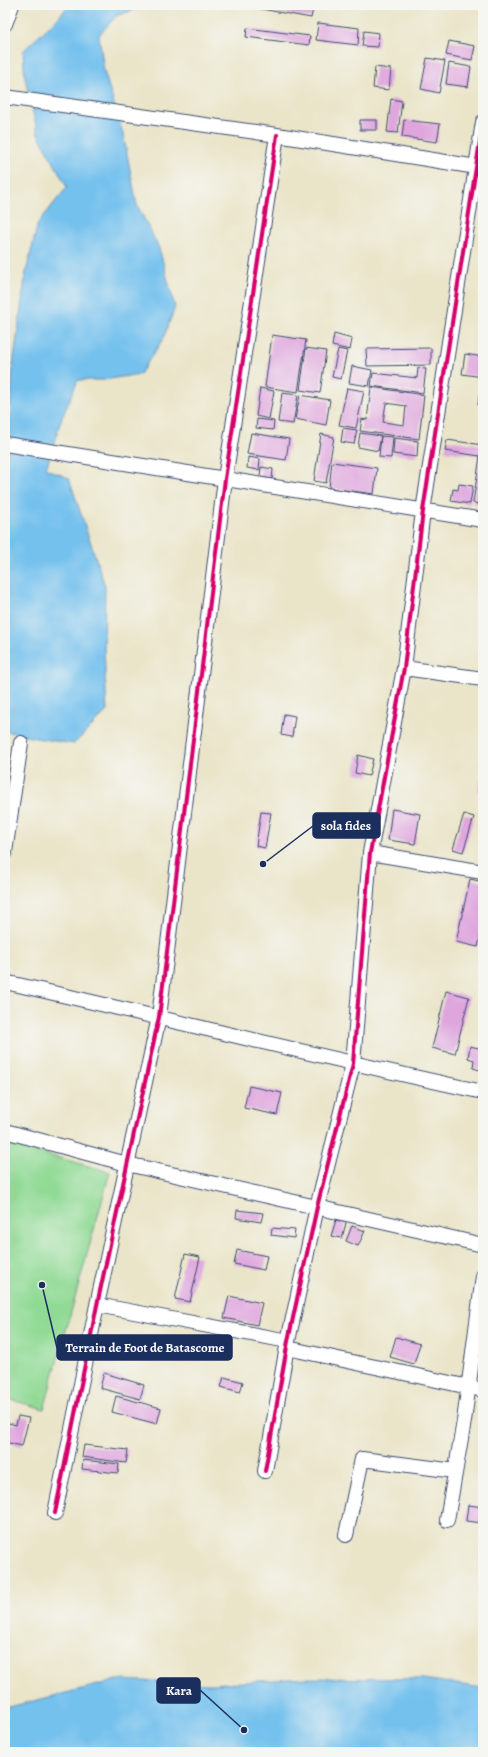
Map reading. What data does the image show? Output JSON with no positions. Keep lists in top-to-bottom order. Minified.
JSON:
{"places":["sola fides","Terrain de Foot de Batascome","Kara"]}
